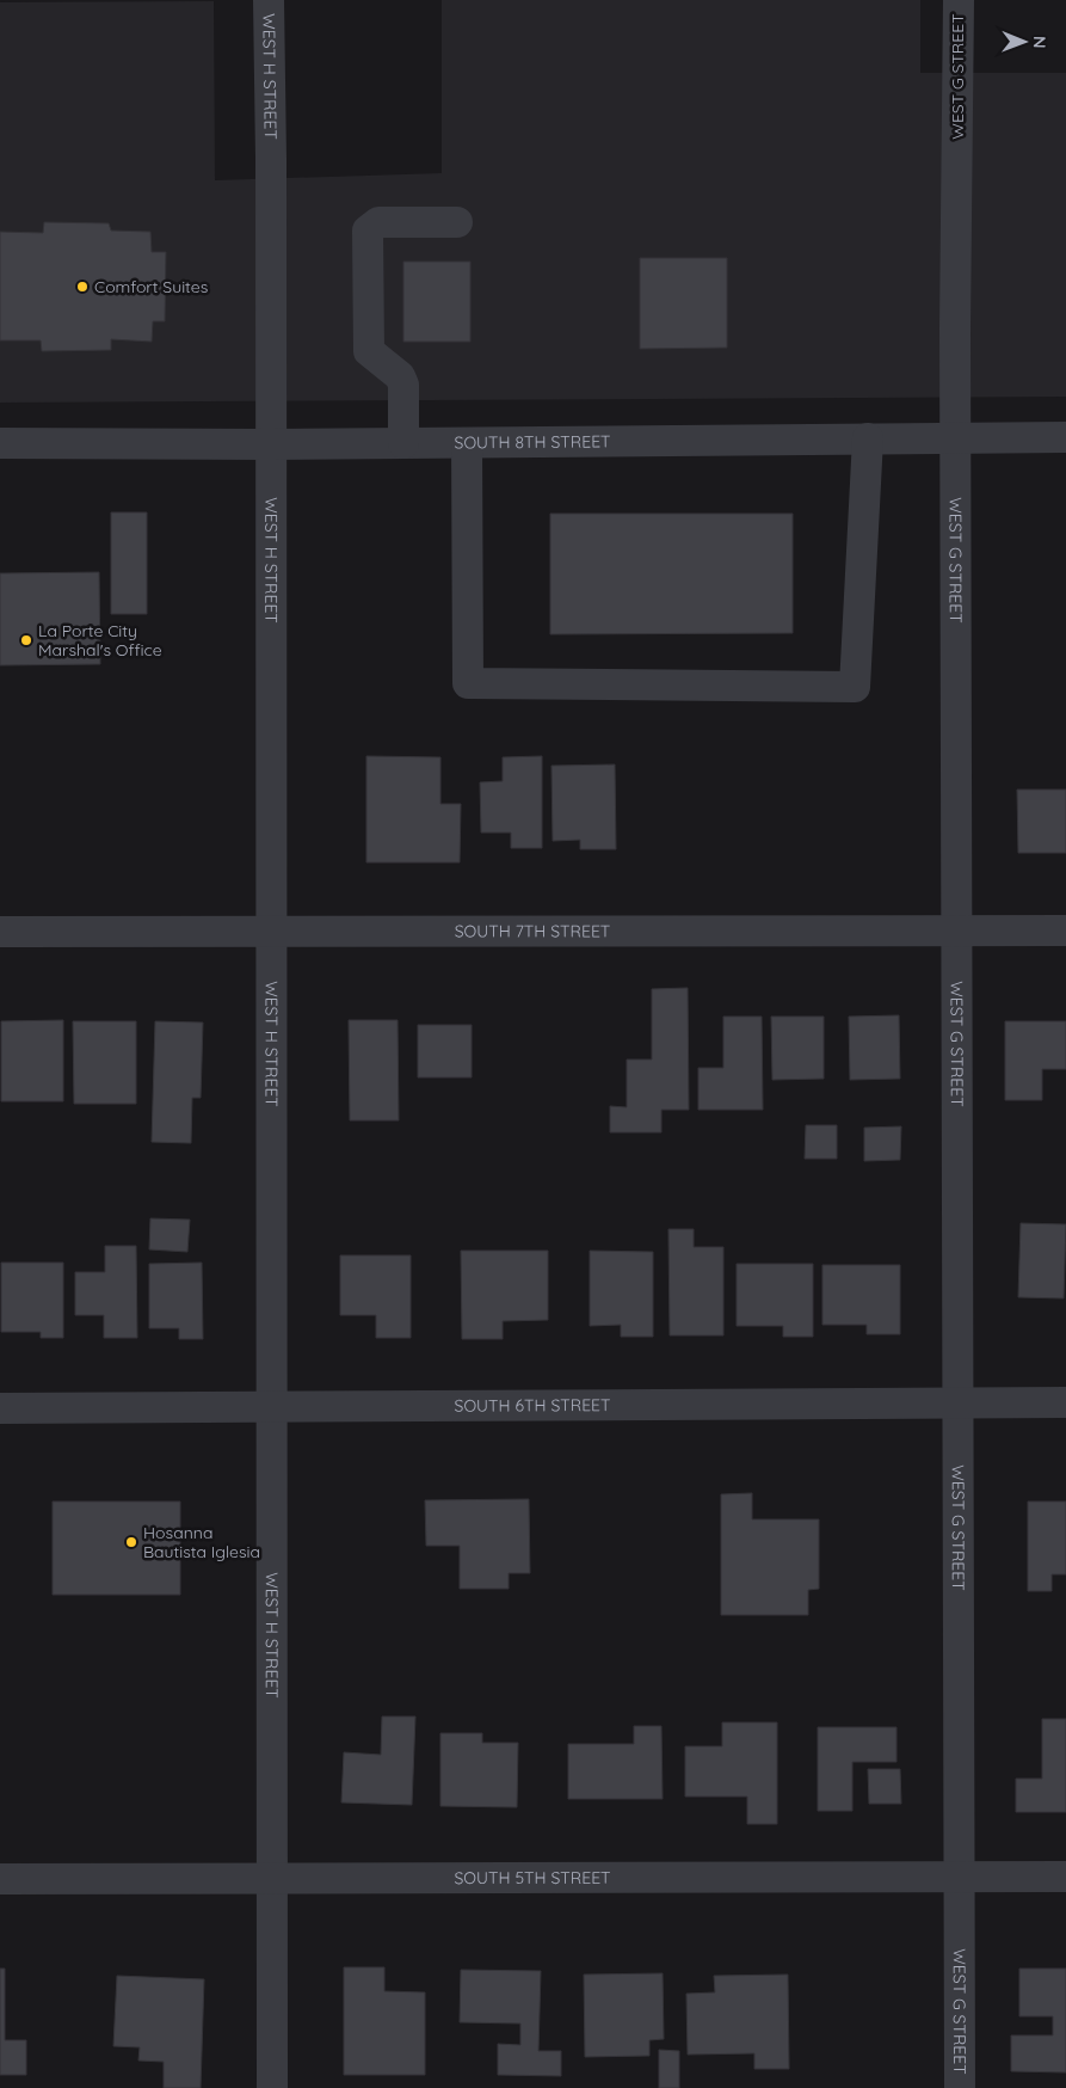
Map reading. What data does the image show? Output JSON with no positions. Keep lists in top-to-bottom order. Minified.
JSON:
{"streets":{"street":["WEST H STREET","WEST G STREET","SOUTH 8TH STREET","SOUTH 7TH STREET","SOUTH 6TH STREET","SOUTH 5TH STREET"]},"crossings":[["WEST H STREET","SOUTH 8TH STREET"],["WEST H STREET","SOUTH 7TH STREET"],["WEST H STREET","SOUTH 6TH STREET"],["WEST H STREET","SOUTH 5TH STREET"],["WEST G STREET","SOUTH 8TH STREET"],["WEST G STREET","SOUTH 7TH STREET"],["WEST G STREET","SOUTH 6TH STREET"],["WEST G STREET","SOUTH 5TH STREET"]],"places":["Comfort Suites","La Porte City Marshal's Office","Hosanna Bautista Iglesia"],"north":"right"}
